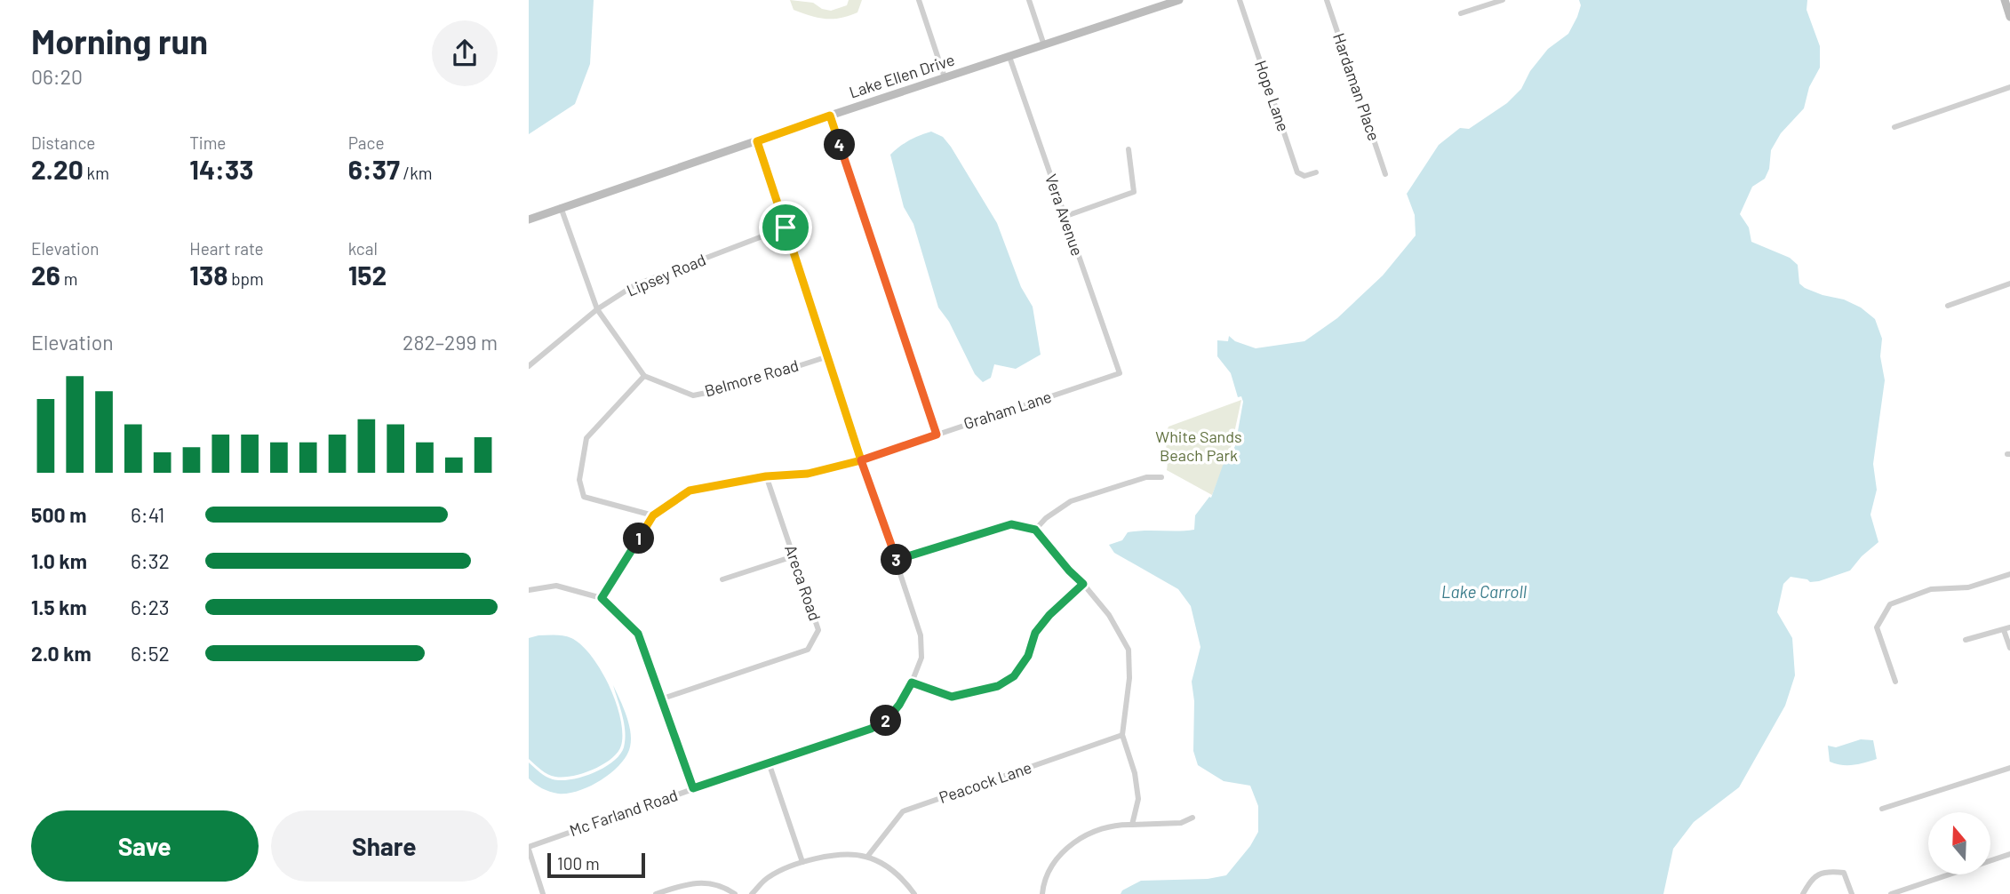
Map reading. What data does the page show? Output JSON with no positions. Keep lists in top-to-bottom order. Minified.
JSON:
{"streets":{"street":["Lake Ellen Drive","Hardaman Place","Hope Lane","Vera Avenue","Lipsey Road","Belmore Road","Graham Lane","Areca Road","Peacock Lane","Mc Farland Road"]},"crossings":[["Lake Ellen Drive","Vera Avenue"],["Lake Ellen Drive","Mc Farland Road"],["Vera Avenue","Graham Lane"],["Lipsey Road","Mc Farland Road"],["Belmore Road","Mc Farland Road"],["Graham Lane","Areca Road"],["Graham Lane","Mc Farland Road"]],"water":["Lake Carroll"],"parks":["White Sands Beach Park"],"scale_bar":"100 m","north":"top","page":{"heading":["Morning run","06:20"],"stats":[["Distance","2.20 km"],["Time","14:33"],["Pace","6:37 /km"],["Elevation","26 m"],["Heart rate","138 bpm"],["kcal","152"]],"pins":["4","1","3","2"],"chart":["Elevation","282–299 m"],"list":[{"name":"500 m","note":"6:41"},{"name":"1.0 km","note":"6:32"},{"name":"1.5 km","note":"6:23"},{"name":"2.0 km","note":"6:52"}],"buttons":["Save","Share"],"scale":"100 m"}}
